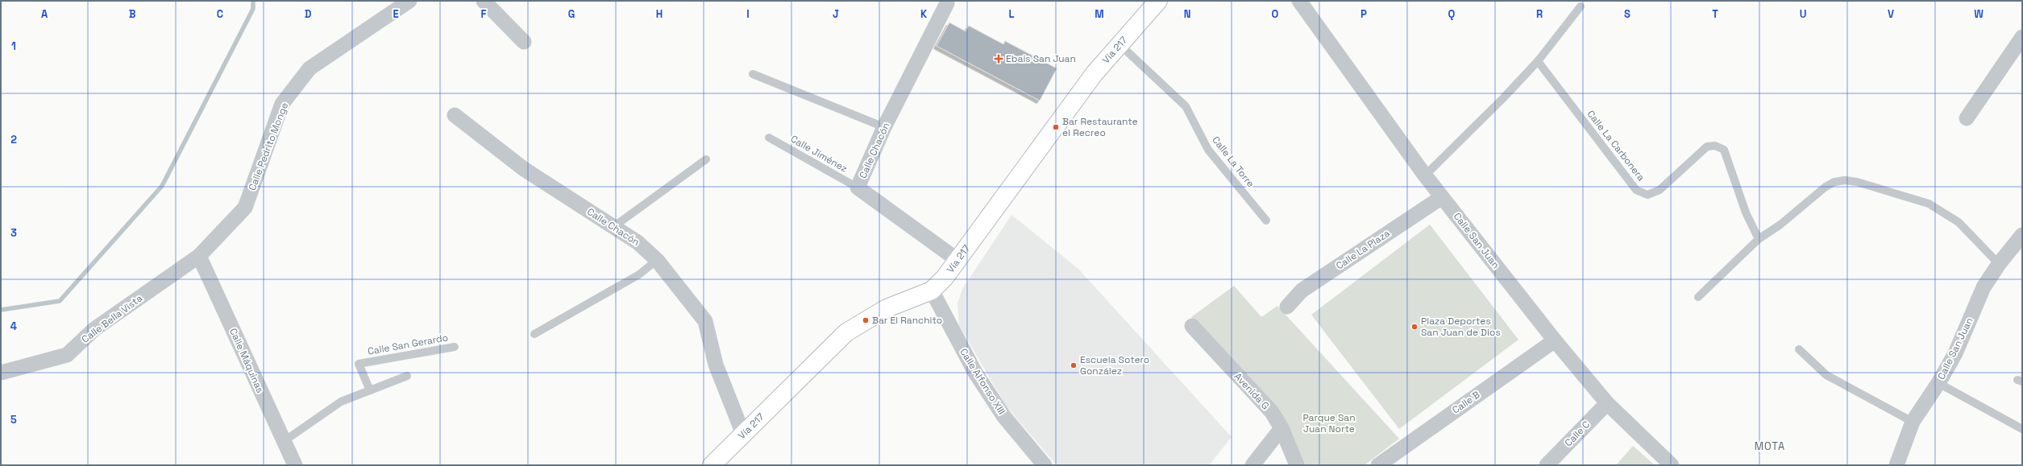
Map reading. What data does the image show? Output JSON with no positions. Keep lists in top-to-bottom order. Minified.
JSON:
{"streets":{"main road":["Vía 217"],"street":["Calle Pedrito Monge","Calle Chacón","Calle San Juan","Calle La Plaza","Calle Bella Vista","Calle Máquinas","Calle Alfonso XIII","Avenida G","Calle B","Calle C"],"lane":["Calle La Carbonera","Calle Jiménez","Calle La Torre","Calle San Gerardo"]},"crossings":[["Vía 217","Calle Chacón"],["Vía 217","Calle La Torre"],["Vía 217","Calle Alfonso XIII"],["Calle Pedrito Monge","Calle Bella Vista"],["Calle Pedrito Monge","Calle Máquinas"],["Calle Chacón","Calle Jiménez"],["Calle San Juan","Calle La Plaza"],["Calle San Juan","Calle B"],["Calle San Juan","Calle C"],["Calle Bella Vista","Calle Máquinas"]],"districts":["MOTA"],"parks":["Parque San Juan Norte"],"places":{"health":["Ebais San Juan"],"other":["Bar Restaurante el Recreo","Bar El Ranchito","Plaza Deportes San Juan de Dios","Escuela Sotero González"]},"grid":{"columns":["A","B","C","D","E","F","G","H","I","J","K","L","M","N","O","P","Q","R","S","T","U","V","W"],"rows":["1","2","3","4","5"]}}
